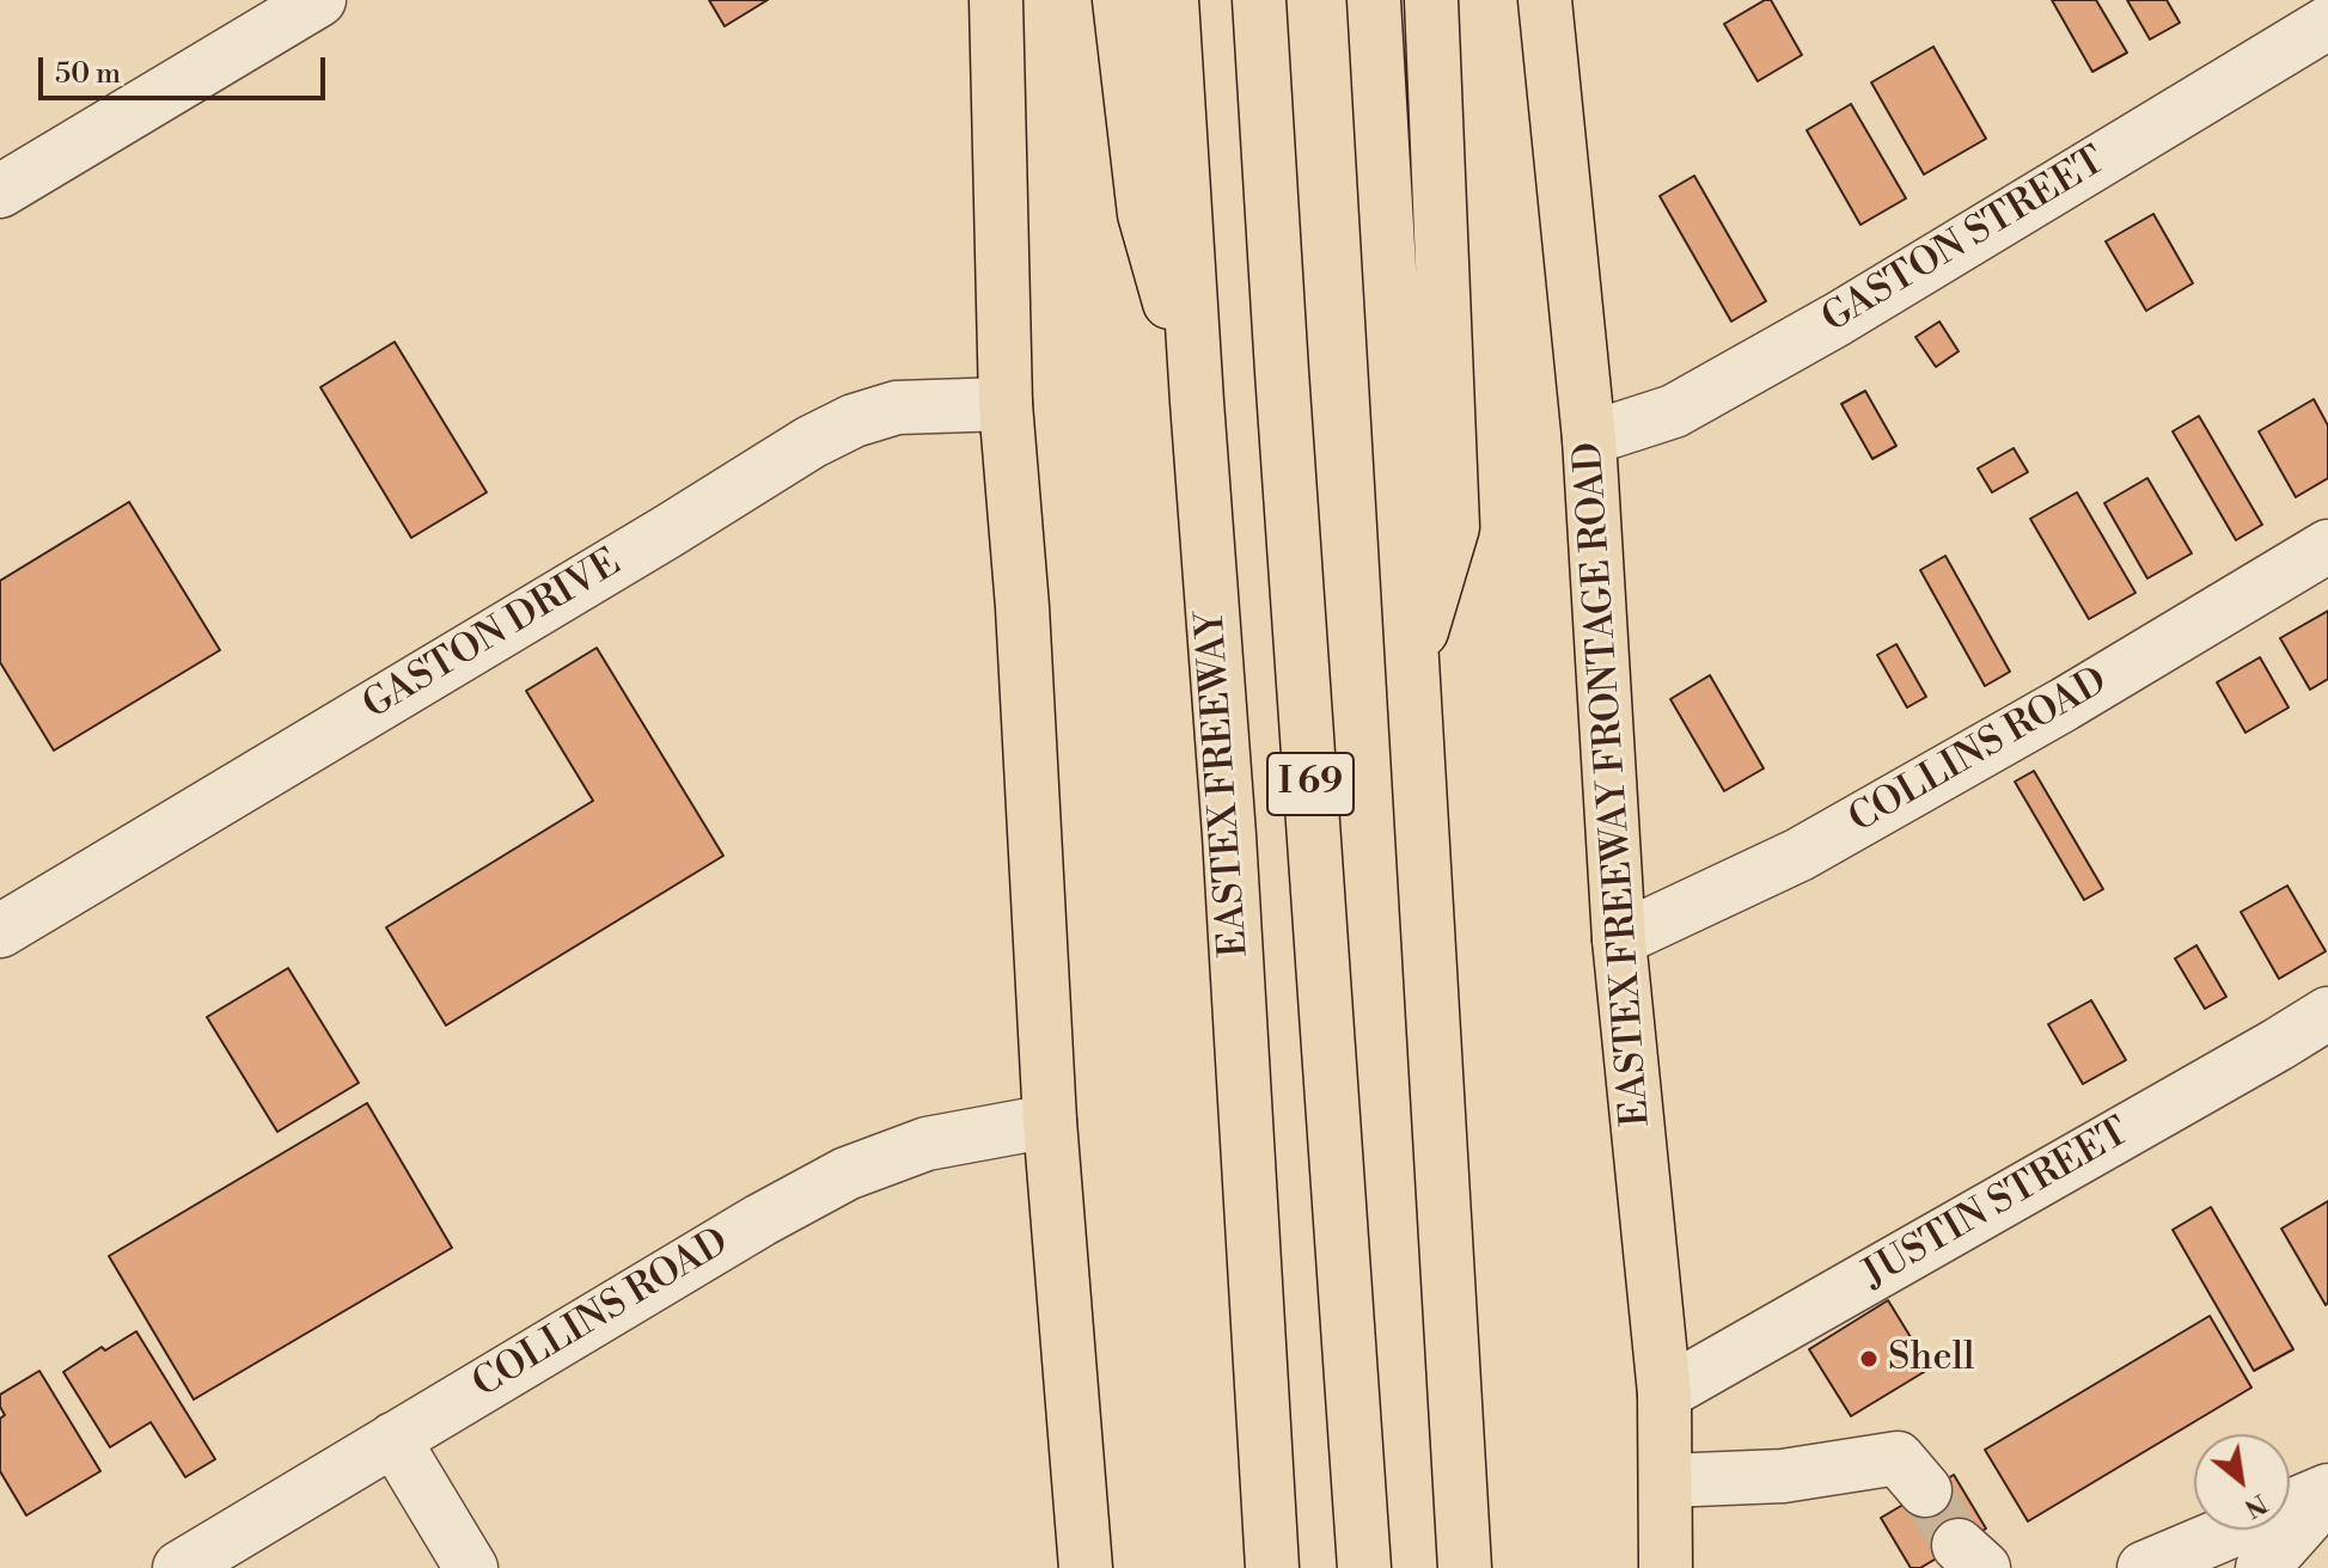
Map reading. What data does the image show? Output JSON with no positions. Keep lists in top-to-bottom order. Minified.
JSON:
{"streets":{"main road":["EASTEX FREEWAY","I 69","EASTEX FREEWAY FRONTAGE ROAD"],"street":["GASTON STREET","GASTON DRIVE","COLLINS ROAD","JUSTIN STREET"]},"crossings":[["GASTON STREET","EASTEX FREEWAY FRONTAGE ROAD"],["COLLINS ROAD","EASTEX FREEWAY FRONTAGE ROAD"],["EASTEX FREEWAY FRONTAGE ROAD","JUSTIN STREET"]],"places":["Shell"],"scale_bar":"50 m","north":"bottom right"}
